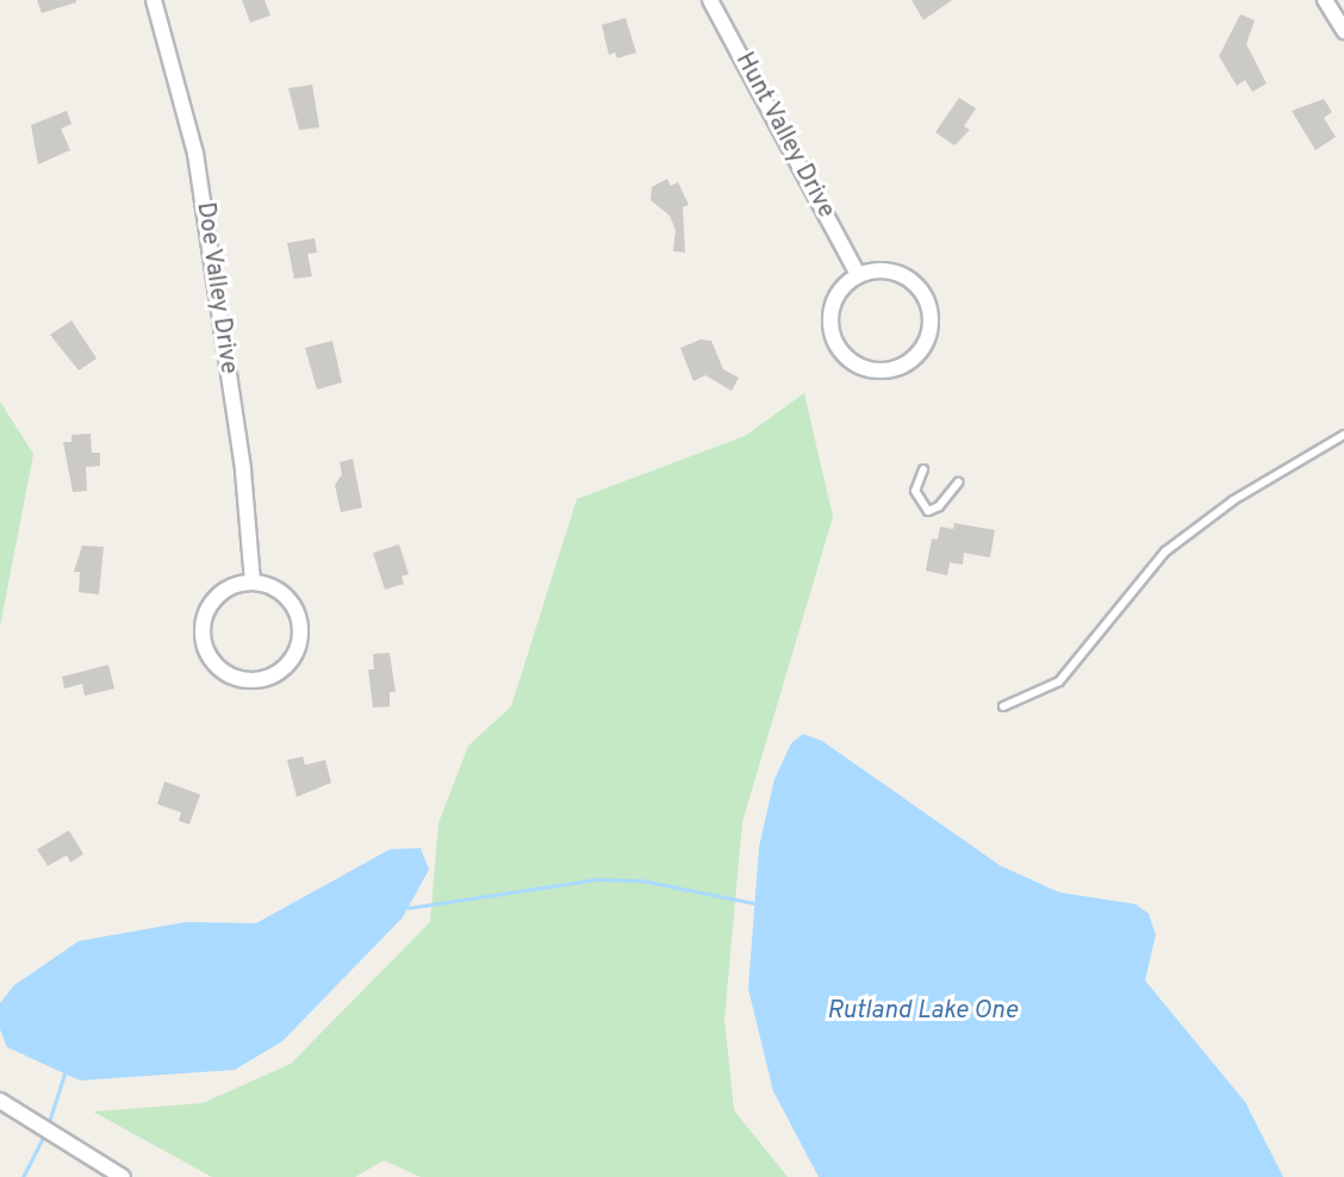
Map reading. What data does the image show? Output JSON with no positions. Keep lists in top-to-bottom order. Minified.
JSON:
{"streets":{"street":["Hunt Valley Drive","Doe Valley Drive"]},"water":["Rutland Lake One"]}
